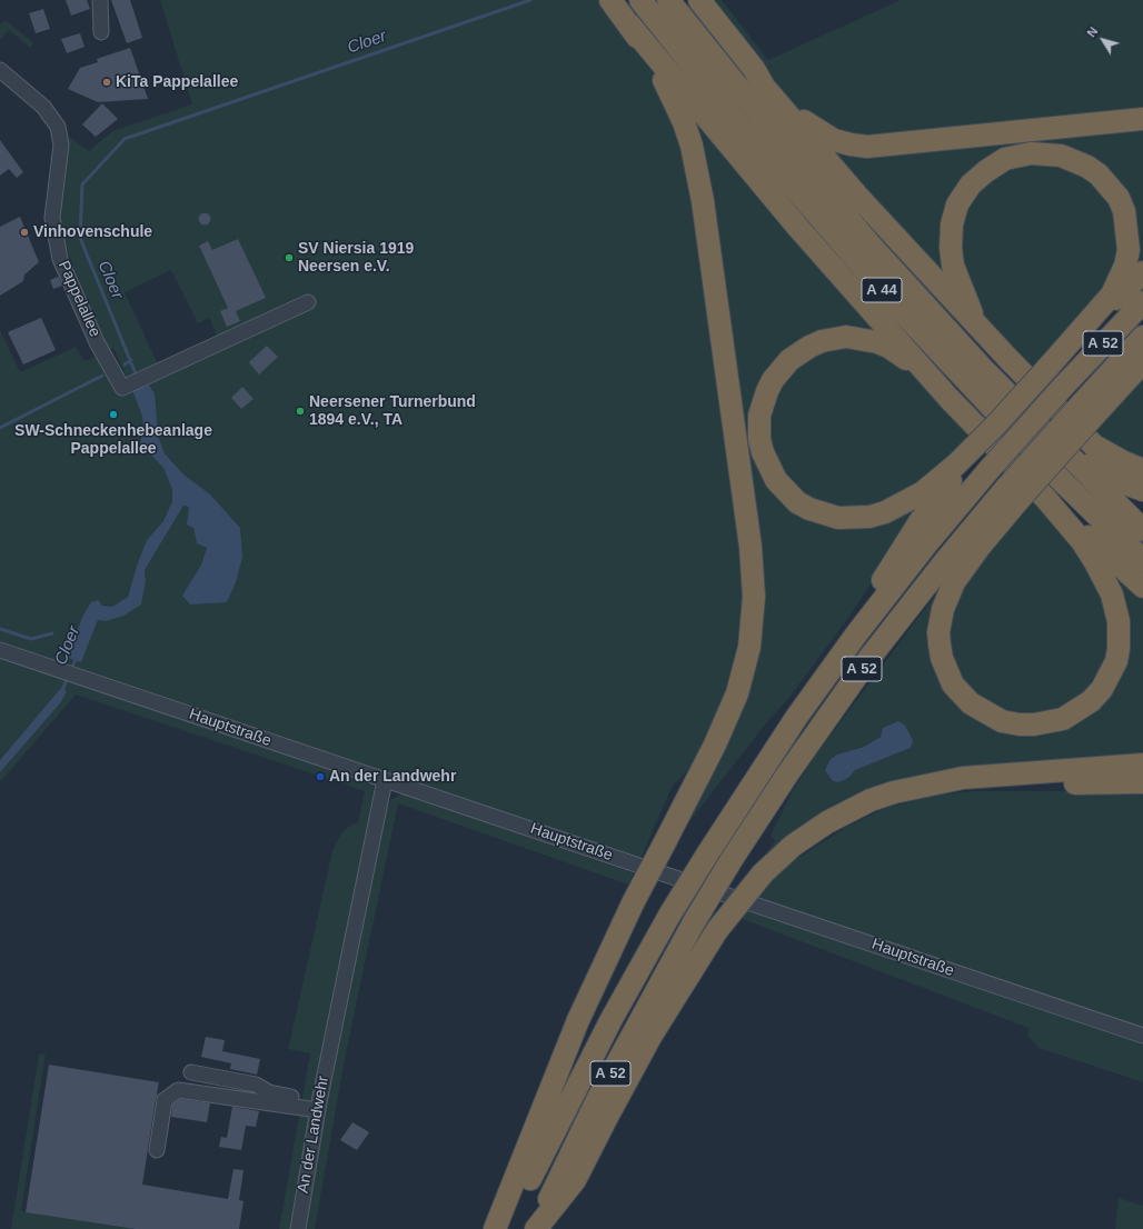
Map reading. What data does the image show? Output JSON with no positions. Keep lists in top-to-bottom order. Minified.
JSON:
{"streets":{"highway":["A 44","A 52"],"street":["Pappelallee","Hauptstraße","An der Landwehr"]},"crossings":[["Hauptstraße","An der Landwehr"]],"water":["Cloer"],"places":["KiTa Pappelallee","Vinhovenschule","SV Niersia 1919 Neersen e.V.","Neersener Turnerbund 1894 e.V., TA","SW-Schneckenhebeanlage Pappelallee","An der Landwehr"],"north":"top left"}
